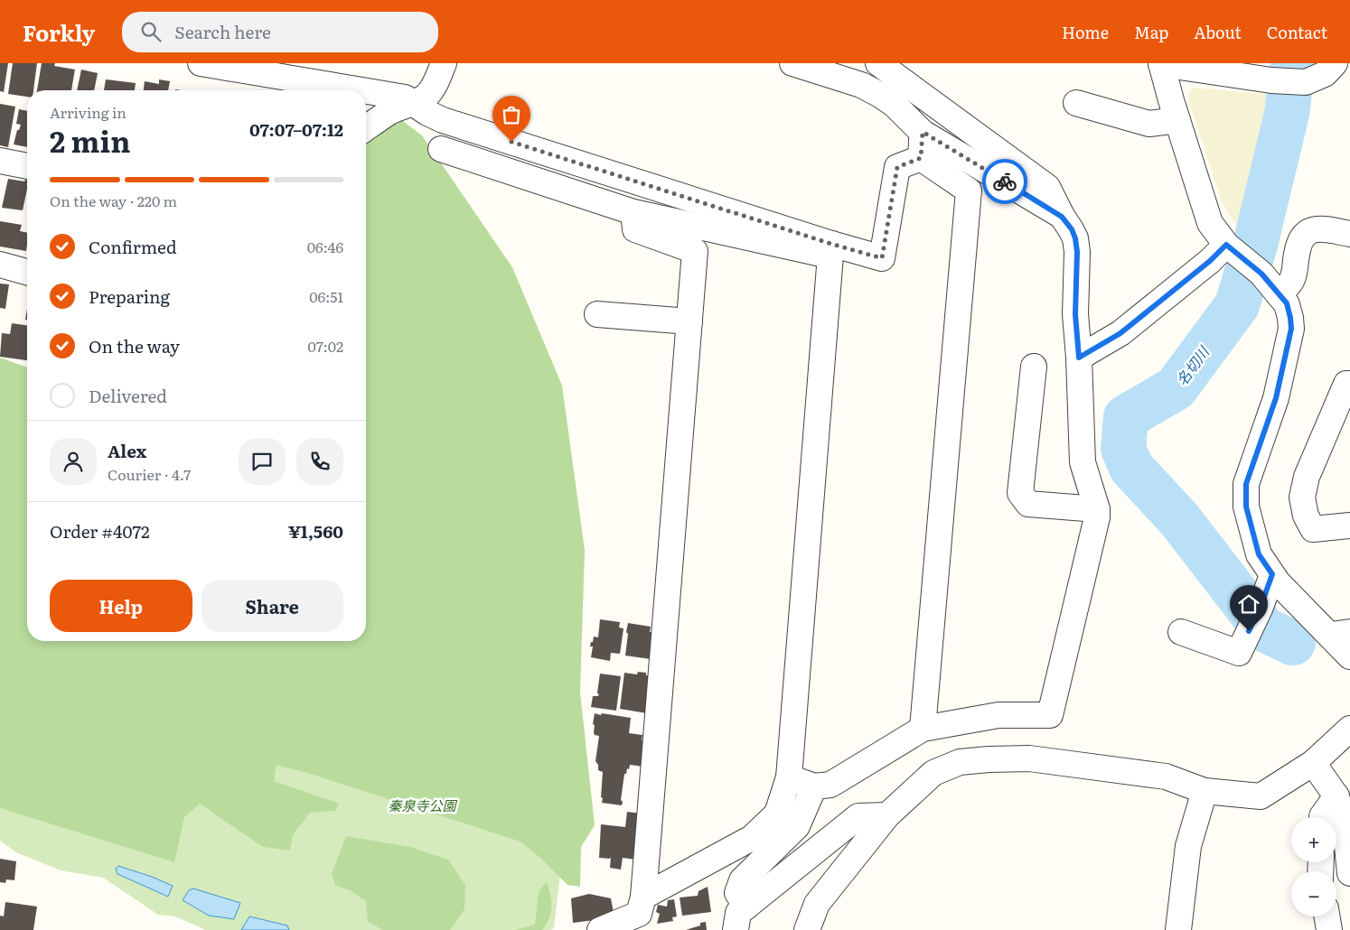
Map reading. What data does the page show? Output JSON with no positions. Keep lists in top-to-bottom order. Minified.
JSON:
{"water":["名切川"],"parks":["秦泉寺公園"],"page":{"header":"Forkly","search":"Search here","nav":["Home","Map","About","Contact"],"heading":["2 min","Arriving in","07:07–07:12"],"panel":["Alex","Courier · 4.7","Order #4072","¥1,560"],"bar":"On the way · 220 m","list":[["Confirmed","06:46"],["Preparing","06:51"],["On the way","07:02"],"Delivered"],"buttons":["Help","Share"],"map_buttons":["+","−"]}}
